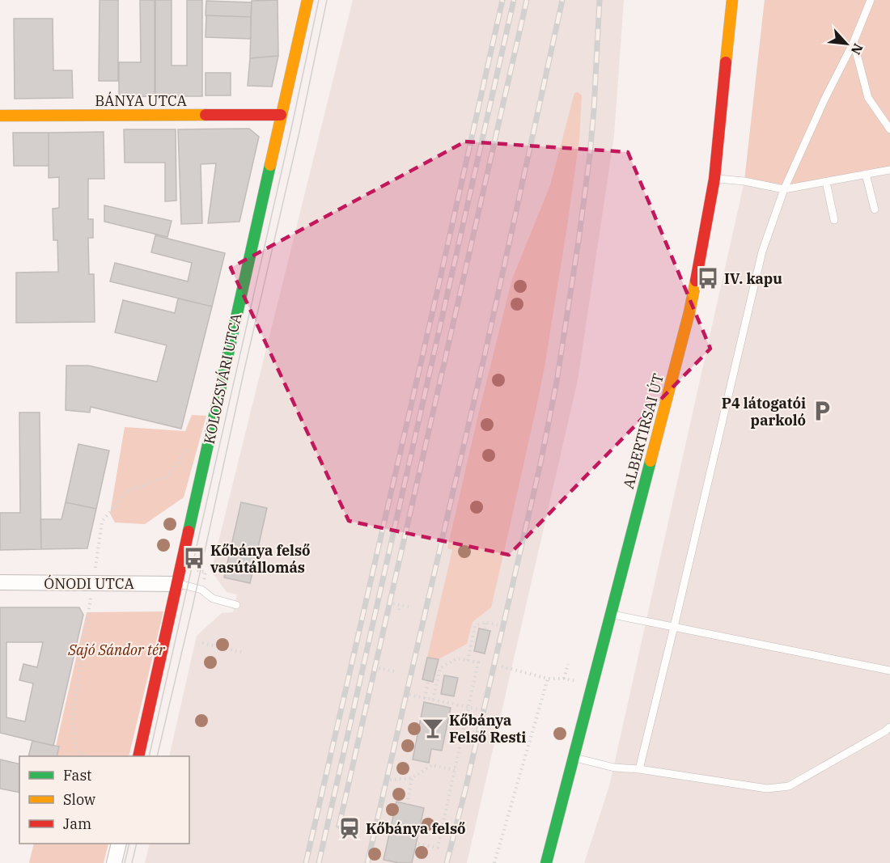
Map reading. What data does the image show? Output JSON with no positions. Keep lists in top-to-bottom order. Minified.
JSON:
{"streets":{"street":["BÁNYA UTCA","KOLOZSVÁRI UTCA","ALBERTIRSAI ÚT","ÓNODI UTCA"]},"crossings":[["BÁNYA UTCA","KOLOZSVÁRI UTCA"],["KOLOZSVÁRI UTCA","ÓNODI UTCA"]],"parks":["Sajó Sándor tér"],"places":{"bus stop":["IV. kapu","Kőbánya felső vasútállomás"],"parking":["P4 látogatói parkoló"],"bar":["Kőbánya Felső Resti"],"station":["Kőbánya felső"]},"legend":["Fast","Slow","Jam"],"north":"bottom right"}
